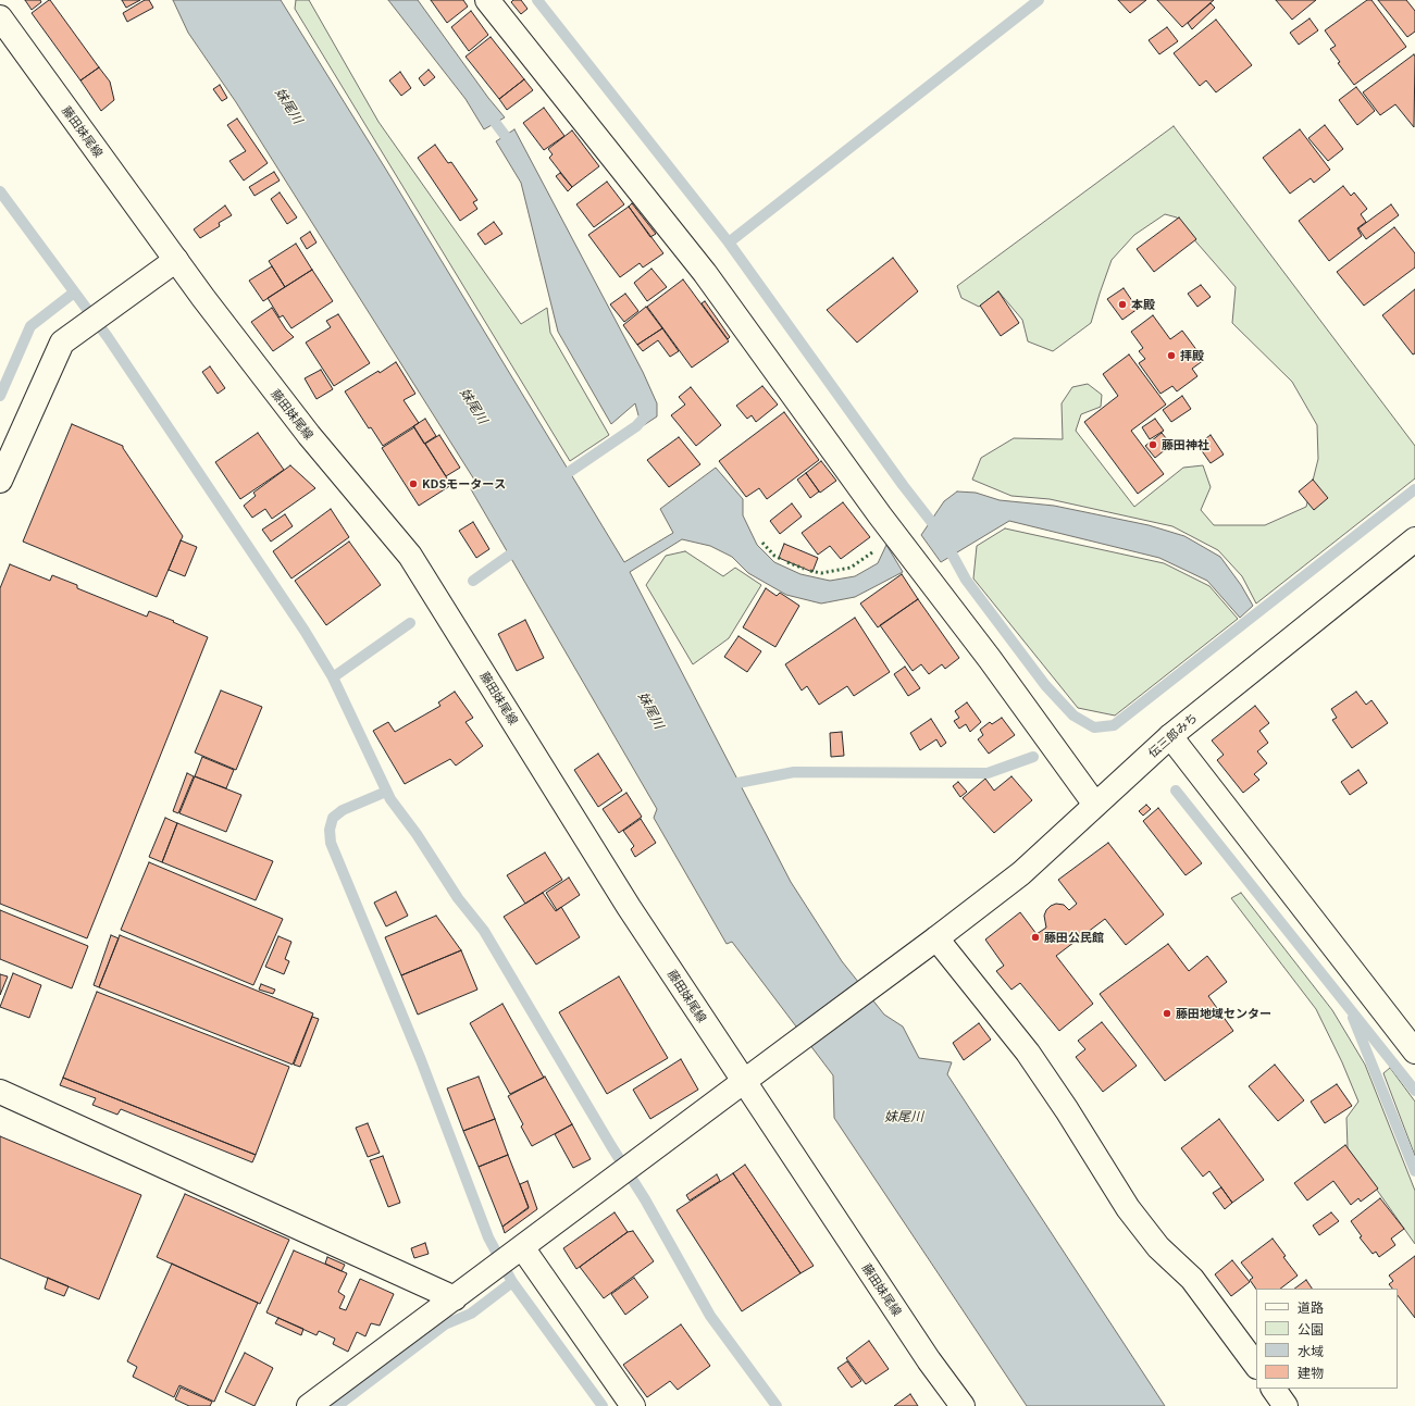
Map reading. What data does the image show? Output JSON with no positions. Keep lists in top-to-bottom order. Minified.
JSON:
{"streets":{"street":["藤田妹尾線","伝三郎みち"]},"crossings":[["藤田妹尾線","伝三郎みち"]],"water":["妹尾川"],"places":["本殿","拝殿","藤田神社","KDSモータース","藤田公民館","藤田地域センター"],"legend":["道路","公園","水域","建物"]}
